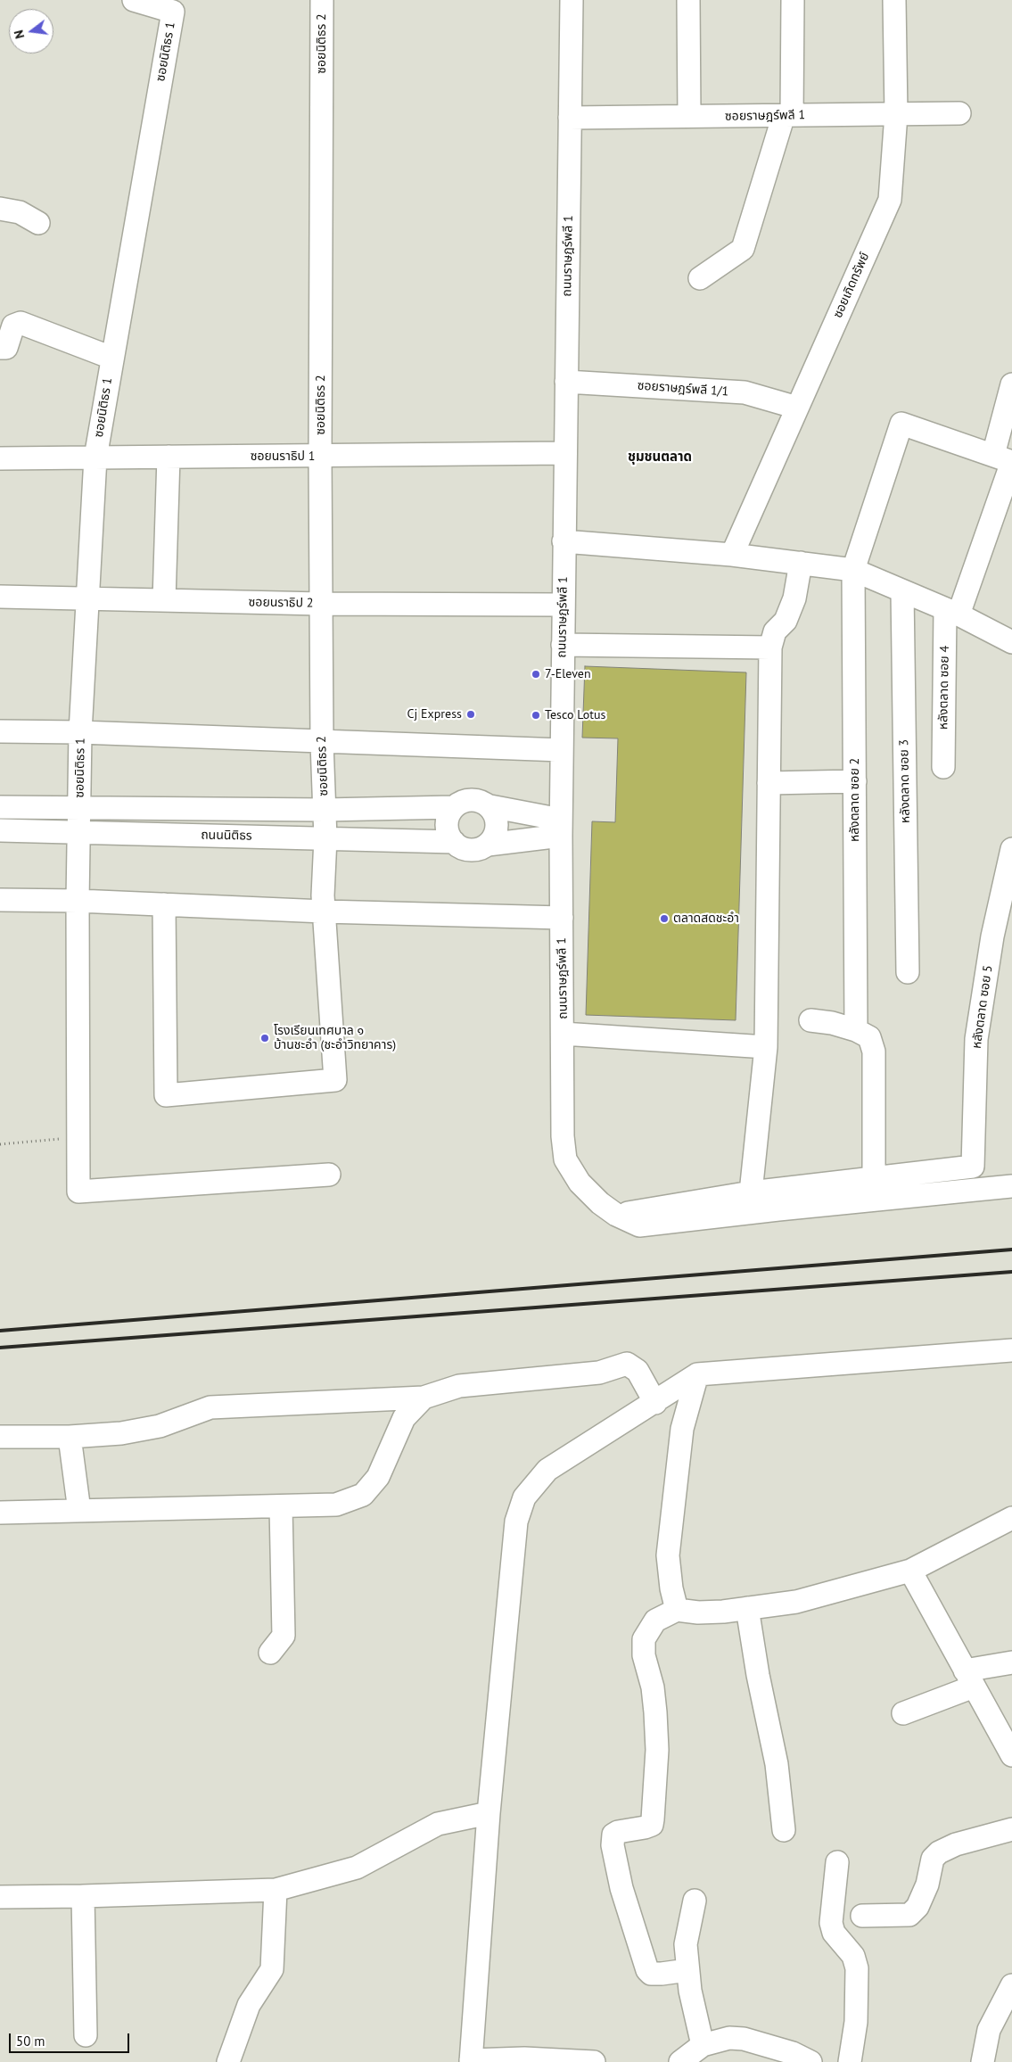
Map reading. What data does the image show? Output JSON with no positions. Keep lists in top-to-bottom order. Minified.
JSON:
{"streets":{"street":["ซอยนิติธร 2","ซอยนิติธร 1","ซอยราษฎร์พลี 1","ถนนราษฎร์พลี 1","ซอยเกิดทรัพย์","ซอยราษฎร์พลี 1/1","ซอยนราธิป 1","ซอยนราธิป 2","หลังตลาด ซอย 4","หลังตลาด ซอย 3","หลังตลาด ซอย 2","ถนนนิติธร","หลังตลาด ซอย 5"]},"crossings":[["ซอยนิติธร 2","ซอยนราธิป 1"],["ซอยนิติธร 2","ซอยนราธิป 2"],["ซอยนิติธร 2","ถนนนิติธร"],["ซอยนิติธร 1","ซอยนราธิป 1"],["ซอยนิติธร 1","ซอยนราธิป 2"],["ซอยนิติธร 1","ถนนนิติธร"],["ซอยราษฎร์พลี 1","ถนนราษฎร์พลี 1"],["ซอยราษฎร์พลี 1","ซอยเกิดทรัพย์"],["ถนนราษฎร์พลี 1","ซอยราษฎร์พลี 1/1"],["ถนนราษฎร์พลี 1","ซอยนราธิป 1"],["ถนนราษฎร์พลี 1","ซอยนราธิป 2"],["ซอยเกิดทรัพย์","ซอยราษฎร์พลี 1/1"],["หลังตลาด ซอย 4","หลังตลาด ซอย 2"]],"districts":["ชุมชนตลาด"],"places":["7-Eleven","Cj Express","Tesco Lotus","ตลาดสดชะอำ","โรงเรียนเทศบาล ๑ บ้านชะอำ (ชะอำวิทยาคาร)"],"scale_bar":"50 m","north":"left"}
